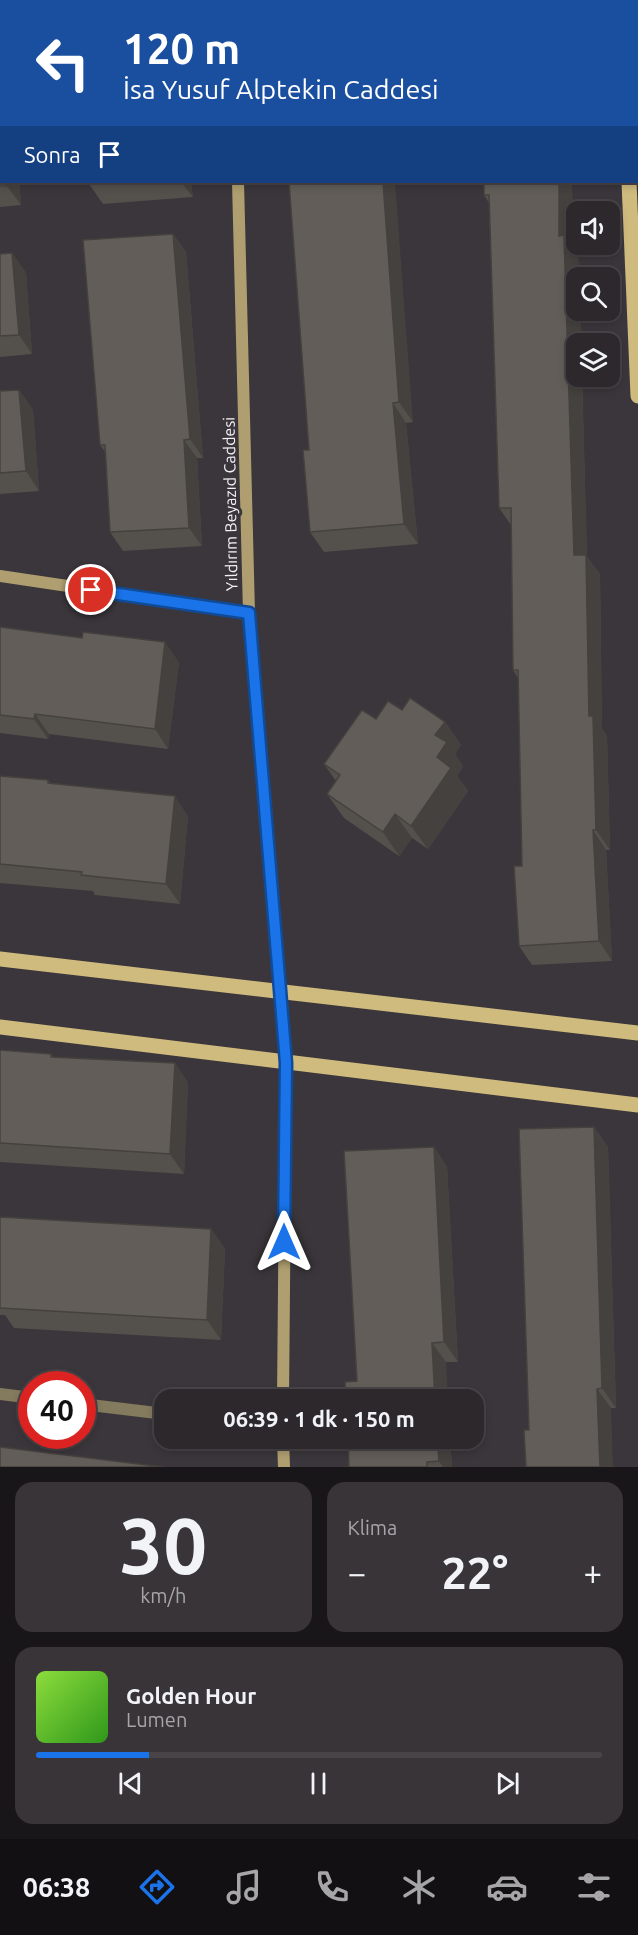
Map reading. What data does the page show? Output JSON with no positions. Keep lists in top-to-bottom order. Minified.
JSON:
{"streets":{"street":["Yıldırım Beyazıd Caddesi"]},"page":{"turn":["120 m","İsa Yusuf Alptekin Caddesi"],"then":"Sonra","limit":"40","trip":"06:39 · 1 dk · 150 m","tile":[["30","km/h"],"Klima"],"heat":["−","22°","+"],"song":["Golden Hour","Lumen"],"tabs":"06:38"}}
